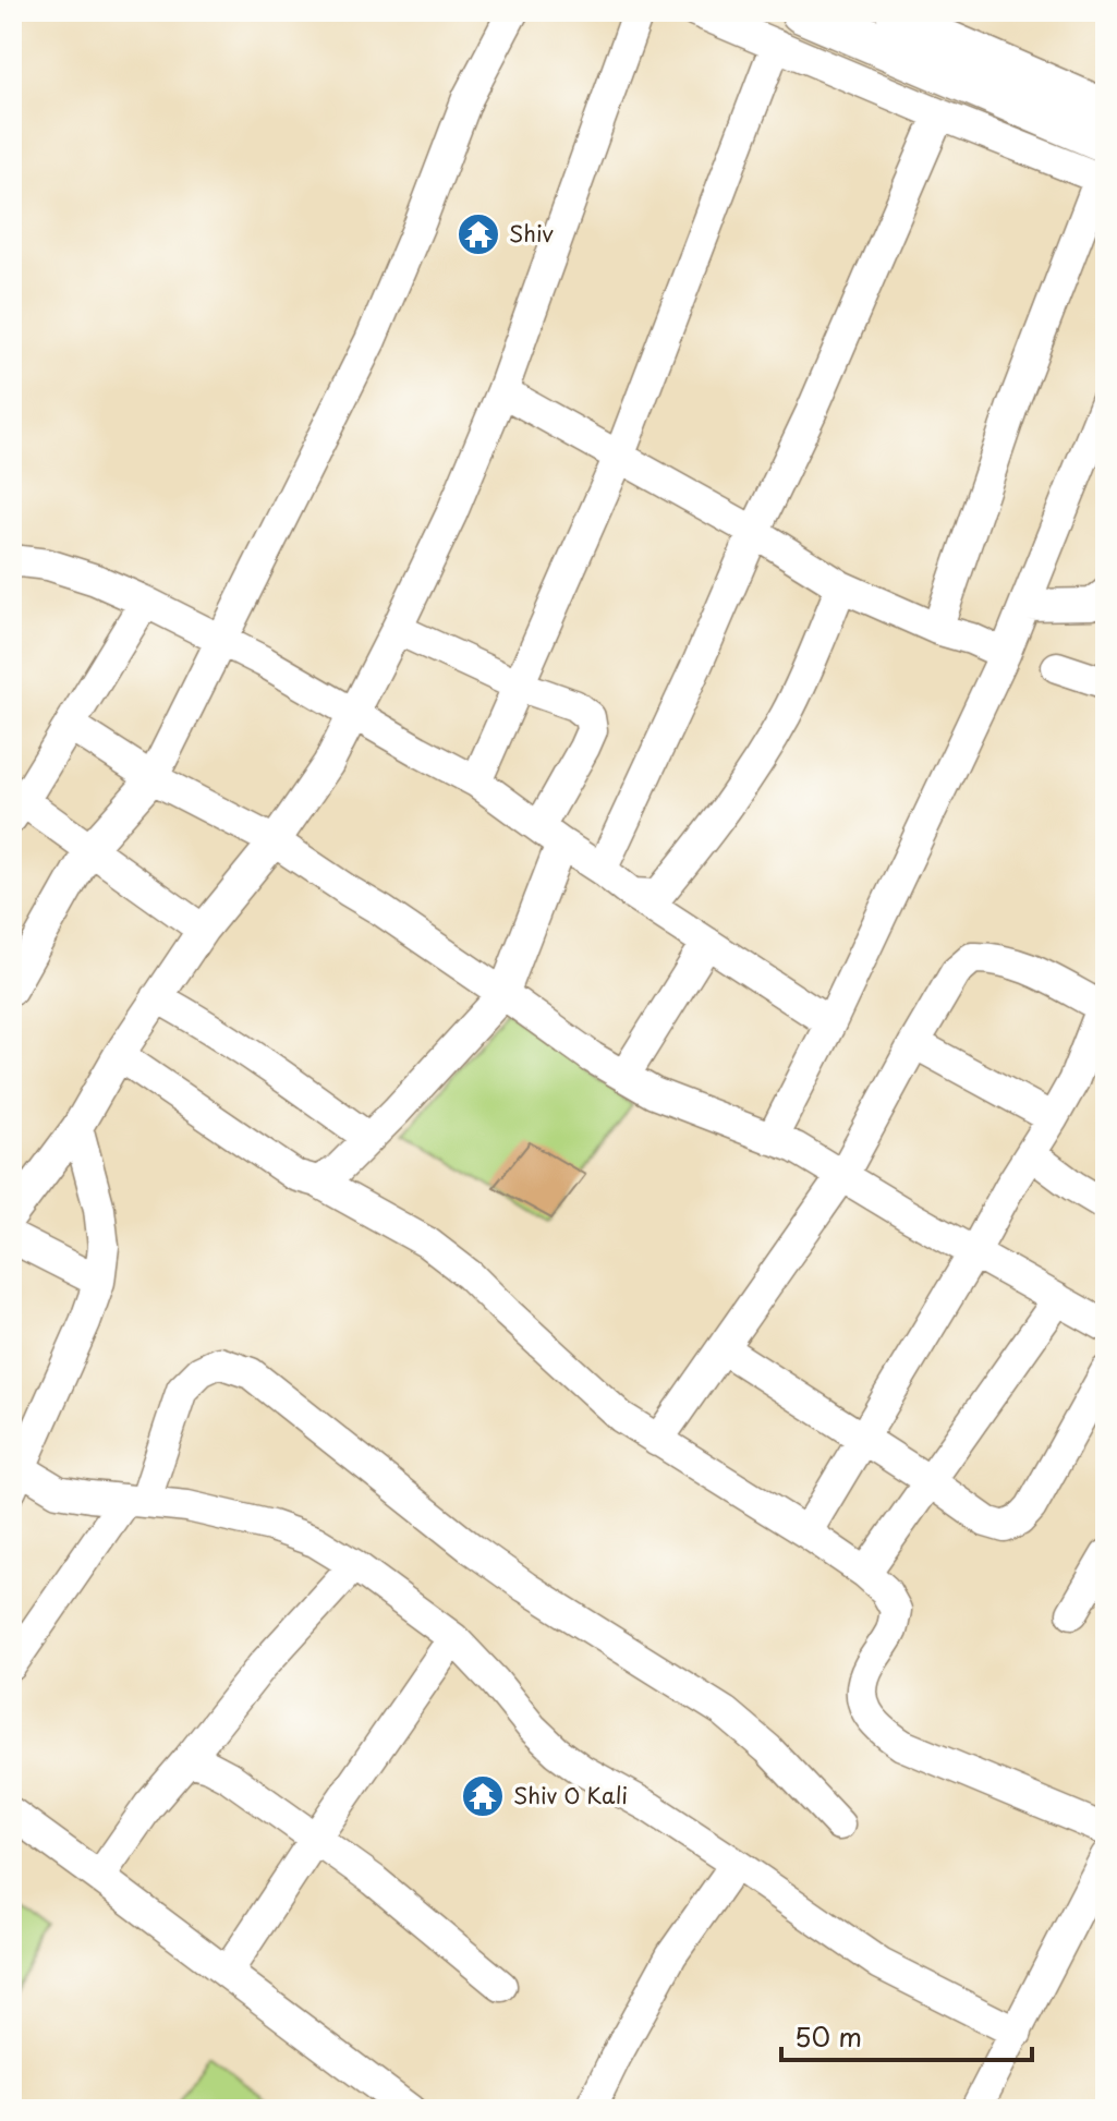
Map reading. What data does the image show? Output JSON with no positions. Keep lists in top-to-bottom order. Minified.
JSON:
{"places":{"temple":["Shiv","Shiv O Kali"]},"scale_bar":"50 m"}
